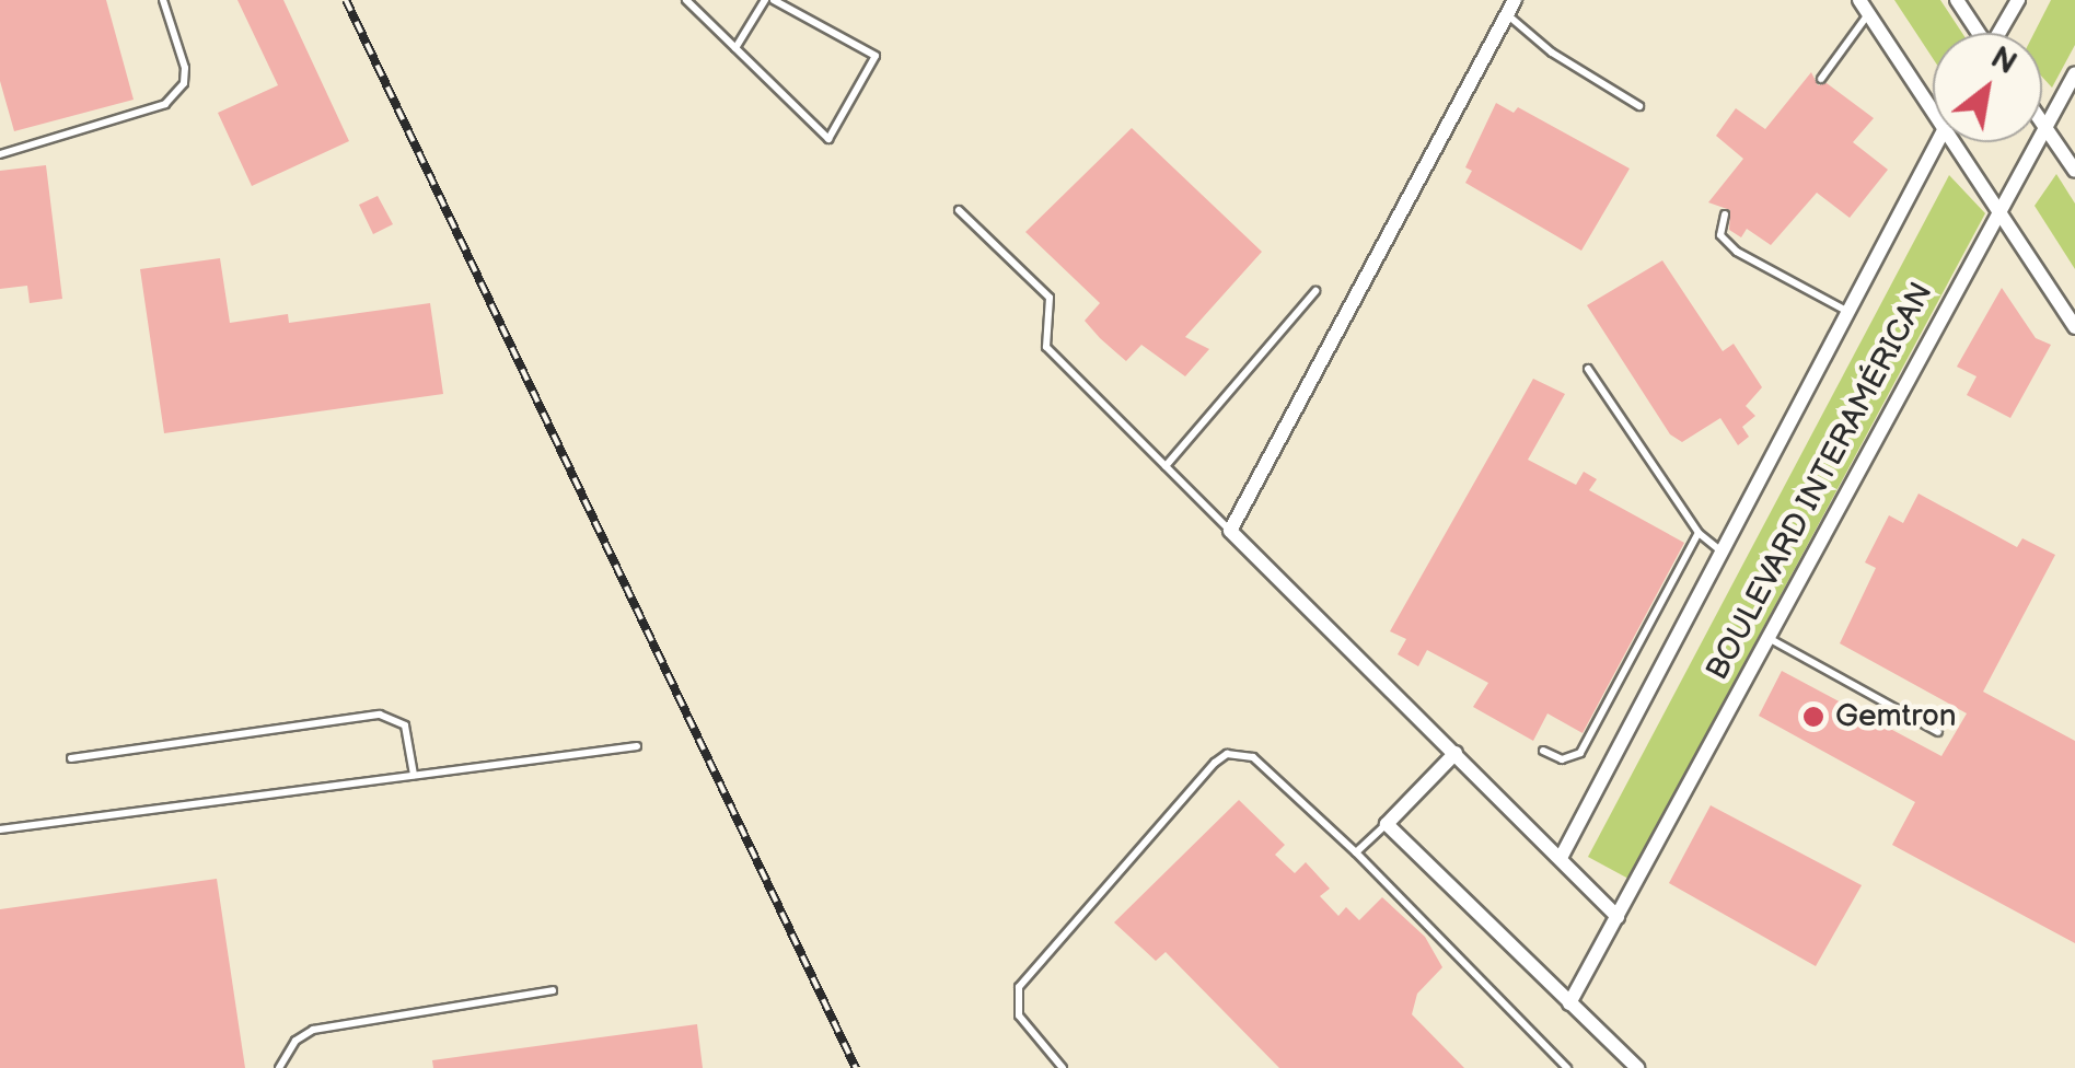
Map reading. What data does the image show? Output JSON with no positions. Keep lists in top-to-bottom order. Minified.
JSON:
{"streets":{"street":["BOULEVARD INTERAMÉRICAN"]},"places":["Gemtron"],"north":"top right"}
